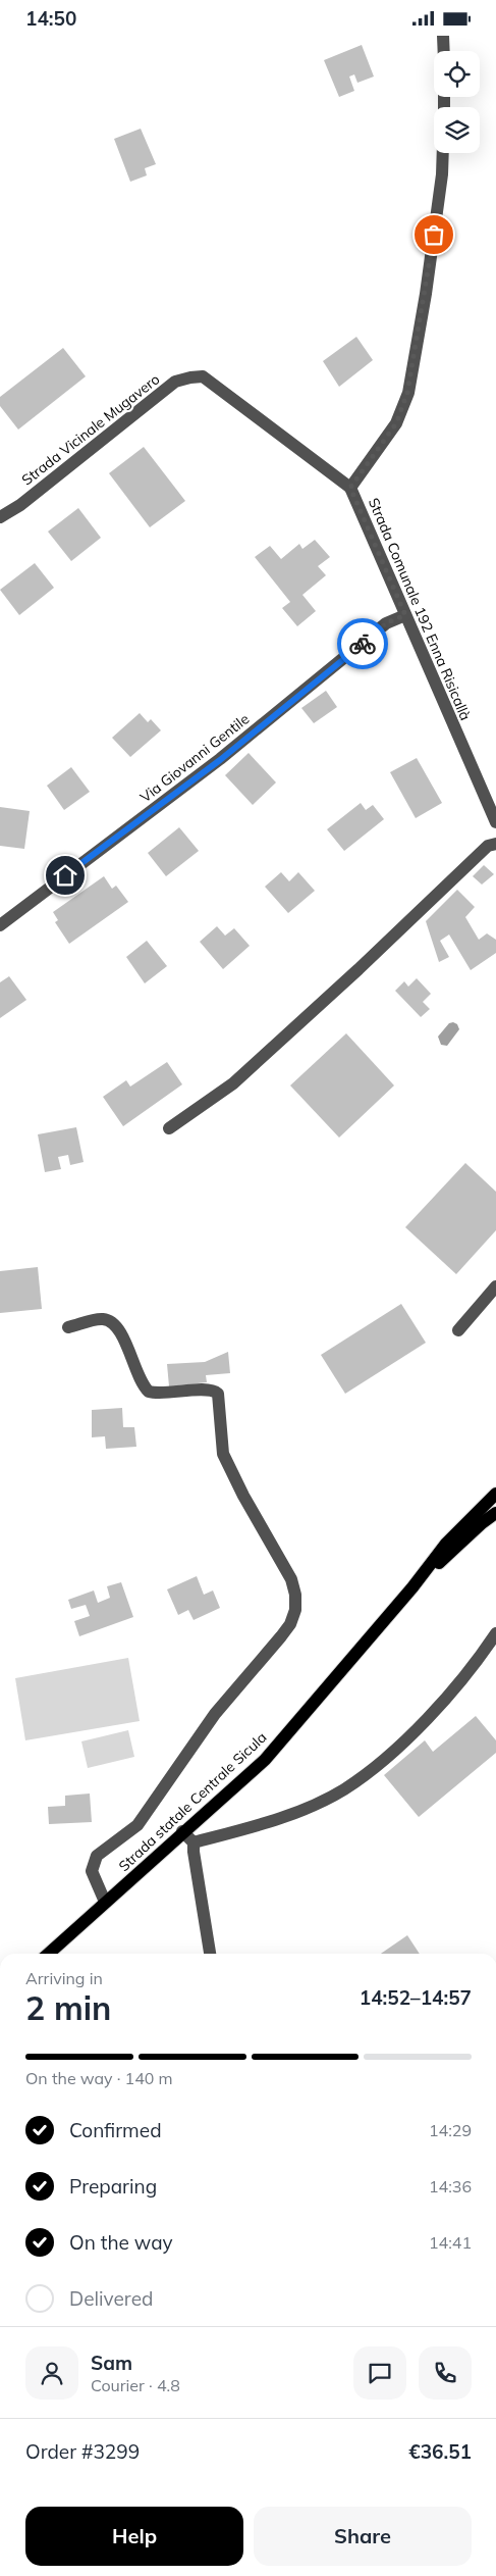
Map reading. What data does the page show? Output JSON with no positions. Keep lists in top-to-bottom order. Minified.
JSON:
{"streets":{"main road":["Strada statale Centrale Sicula"],"street":["Strada Vicinale Mugavero","Strada Comunale 192 Enna Risicallà","Via Giovanni Gentile"]},"crossings":[["Strada Vicinale Mugavero","Strada Comunale 192 Enna Risicallà"],["Strada Comunale 192 Enna Risicallà","Via Giovanni Gentile"]],"page":{"status":"14:50","heading":["2 min","Arriving in","14:52–14:57"],"panel":["Sam","Courier · 4.8","Order #3299","€36.51"],"bar":"On the way · 140 m","list":[["Confirmed","14:29"],["Preparing","14:36"],["On the way","14:41"],"Delivered"],"buttons":["Help","Share"]}}
